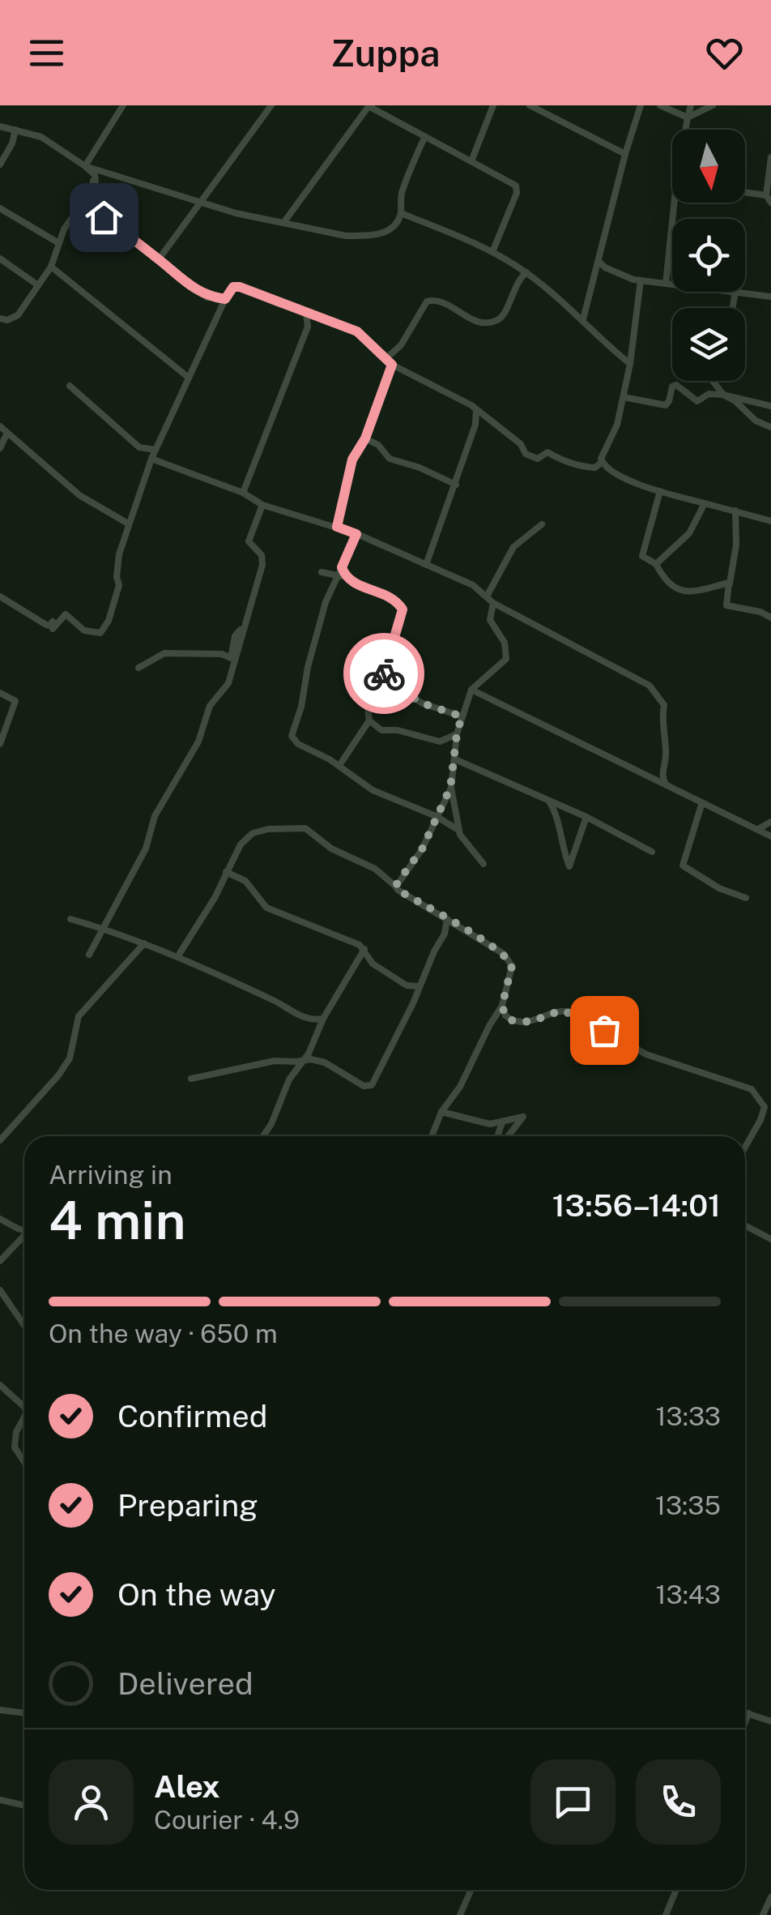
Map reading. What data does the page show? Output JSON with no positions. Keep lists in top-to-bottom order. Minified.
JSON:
{"north":"bottom","page":{"header":"Zuppa","heading":["4 min","Arriving in","13:56–14:01"],"panel":["Alex","Courier · 4.9"],"bar":"On the way · 650 m","list":[["Confirmed","13:33"],["Preparing","13:35"],["On the way","13:43"],"Delivered"]}}
